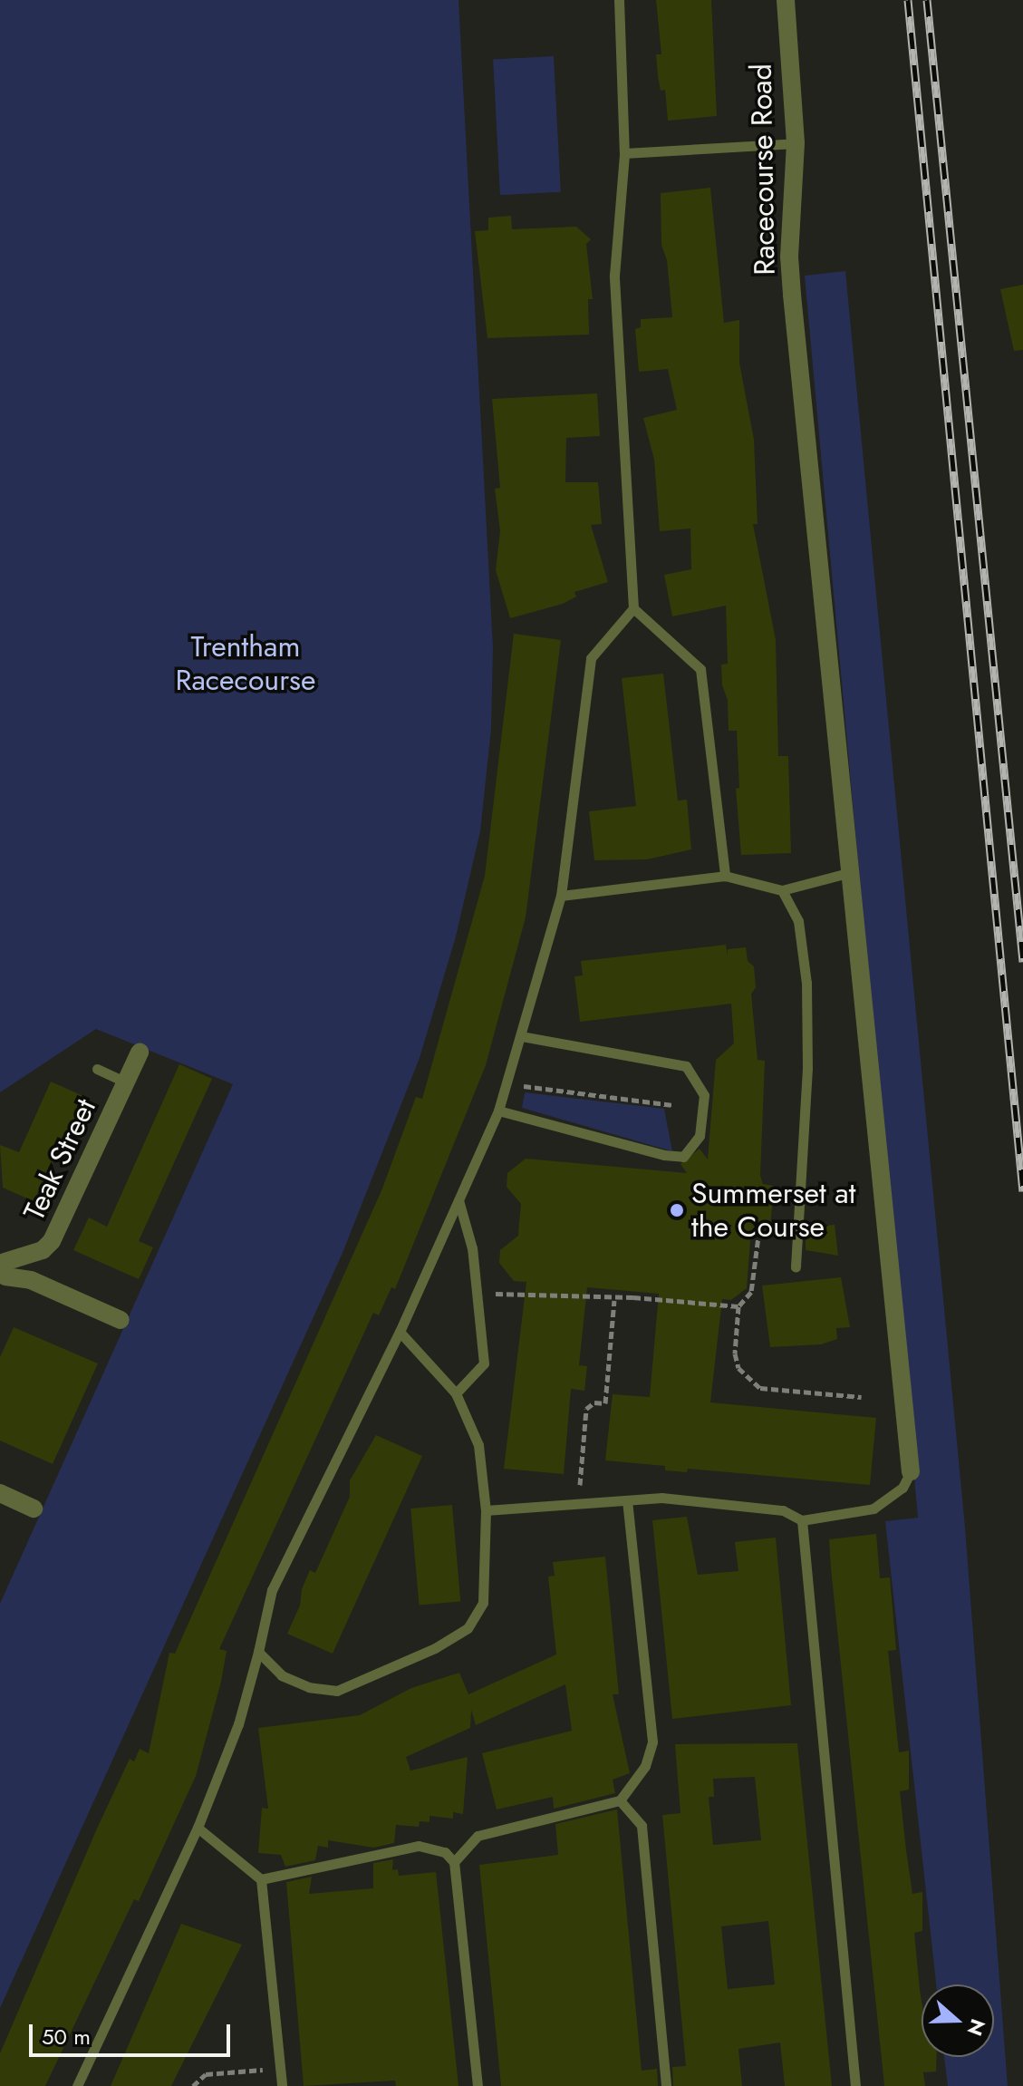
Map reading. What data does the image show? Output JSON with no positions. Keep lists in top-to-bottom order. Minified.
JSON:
{"streets":{"street":["Racecourse Road","Teak Street"]},"parks":["Trentham Racecourse"],"places":["Summerset at the Course"],"scale_bar":"50 m","north":"right"}
